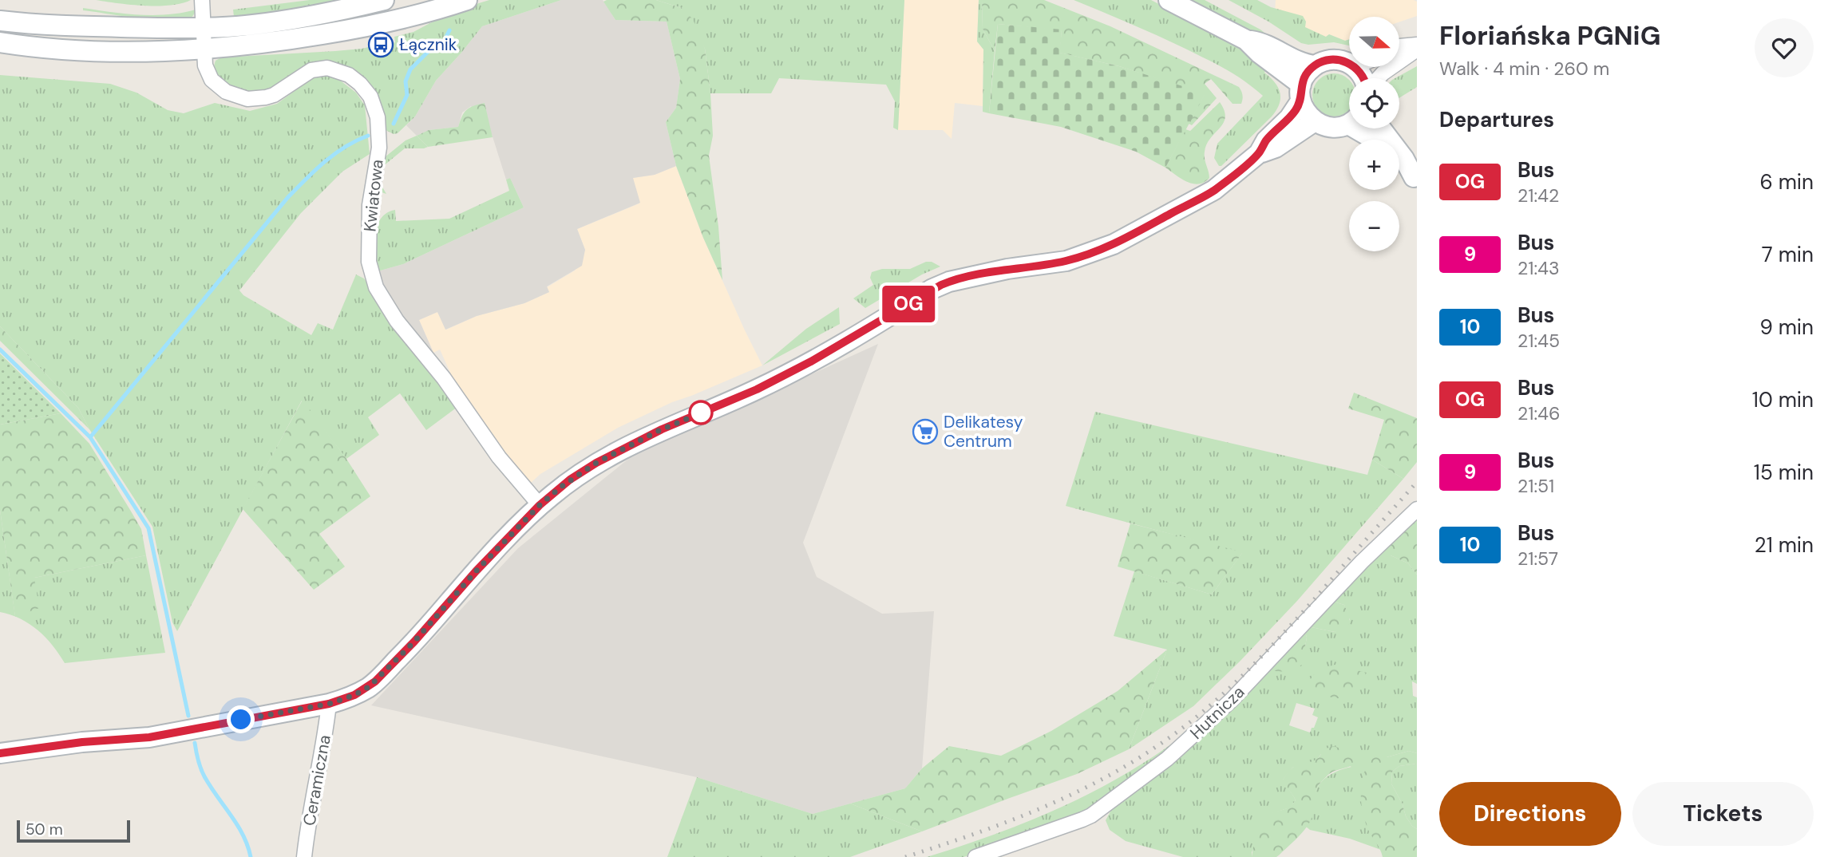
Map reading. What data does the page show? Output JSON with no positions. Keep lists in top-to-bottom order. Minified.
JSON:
{"streets":{"street":["Kwiatowa","Hutnicza","Ceramiczna"]},"places":{"bus stop":["Łącznik"],"supermarket":["Delikatesy Centrum"]},"lines":["bus line OG"],"scale_bar":"50 m","north":"right","page":{"on_map":"OG","heading":[["Floriańska PGNiG","Walk · 4 min · 260 m"],"Departures"],"map_buttons":["+","−"],"list":[{"mark":"OG","name":"Bus","note":"21:42","value":"6 min"},{"mark":"9","name":"Bus","note":"21:43","value":"7 min"},{"mark":"10","name":"Bus","note":"21:45","value":"9 min"},{"mark":"OG","name":"Bus","note":"21:46","value":"10 min"},{"mark":"9","name":"Bus","note":"21:51","value":"15 min"},{"mark":"10","name":"Bus","note":"21:57","value":"21 min"}],"buttons":["Directions","Tickets"],"scale":"50 m"}}
